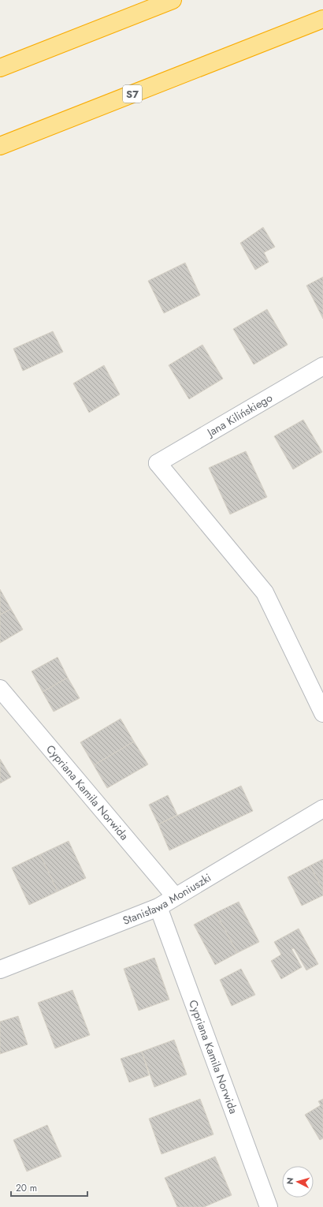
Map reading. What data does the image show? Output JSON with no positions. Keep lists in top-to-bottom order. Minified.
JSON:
{"streets":{"highway":["S7"],"street":["Jana Kilińskiego","Cypriana Kamila Norwida","Stanisława Moniuszki"]},"crossings":[["Cypriana Kamila Norwida","Stanisława Moniuszki"]],"scale_bar":"20 m","north":"left"}
